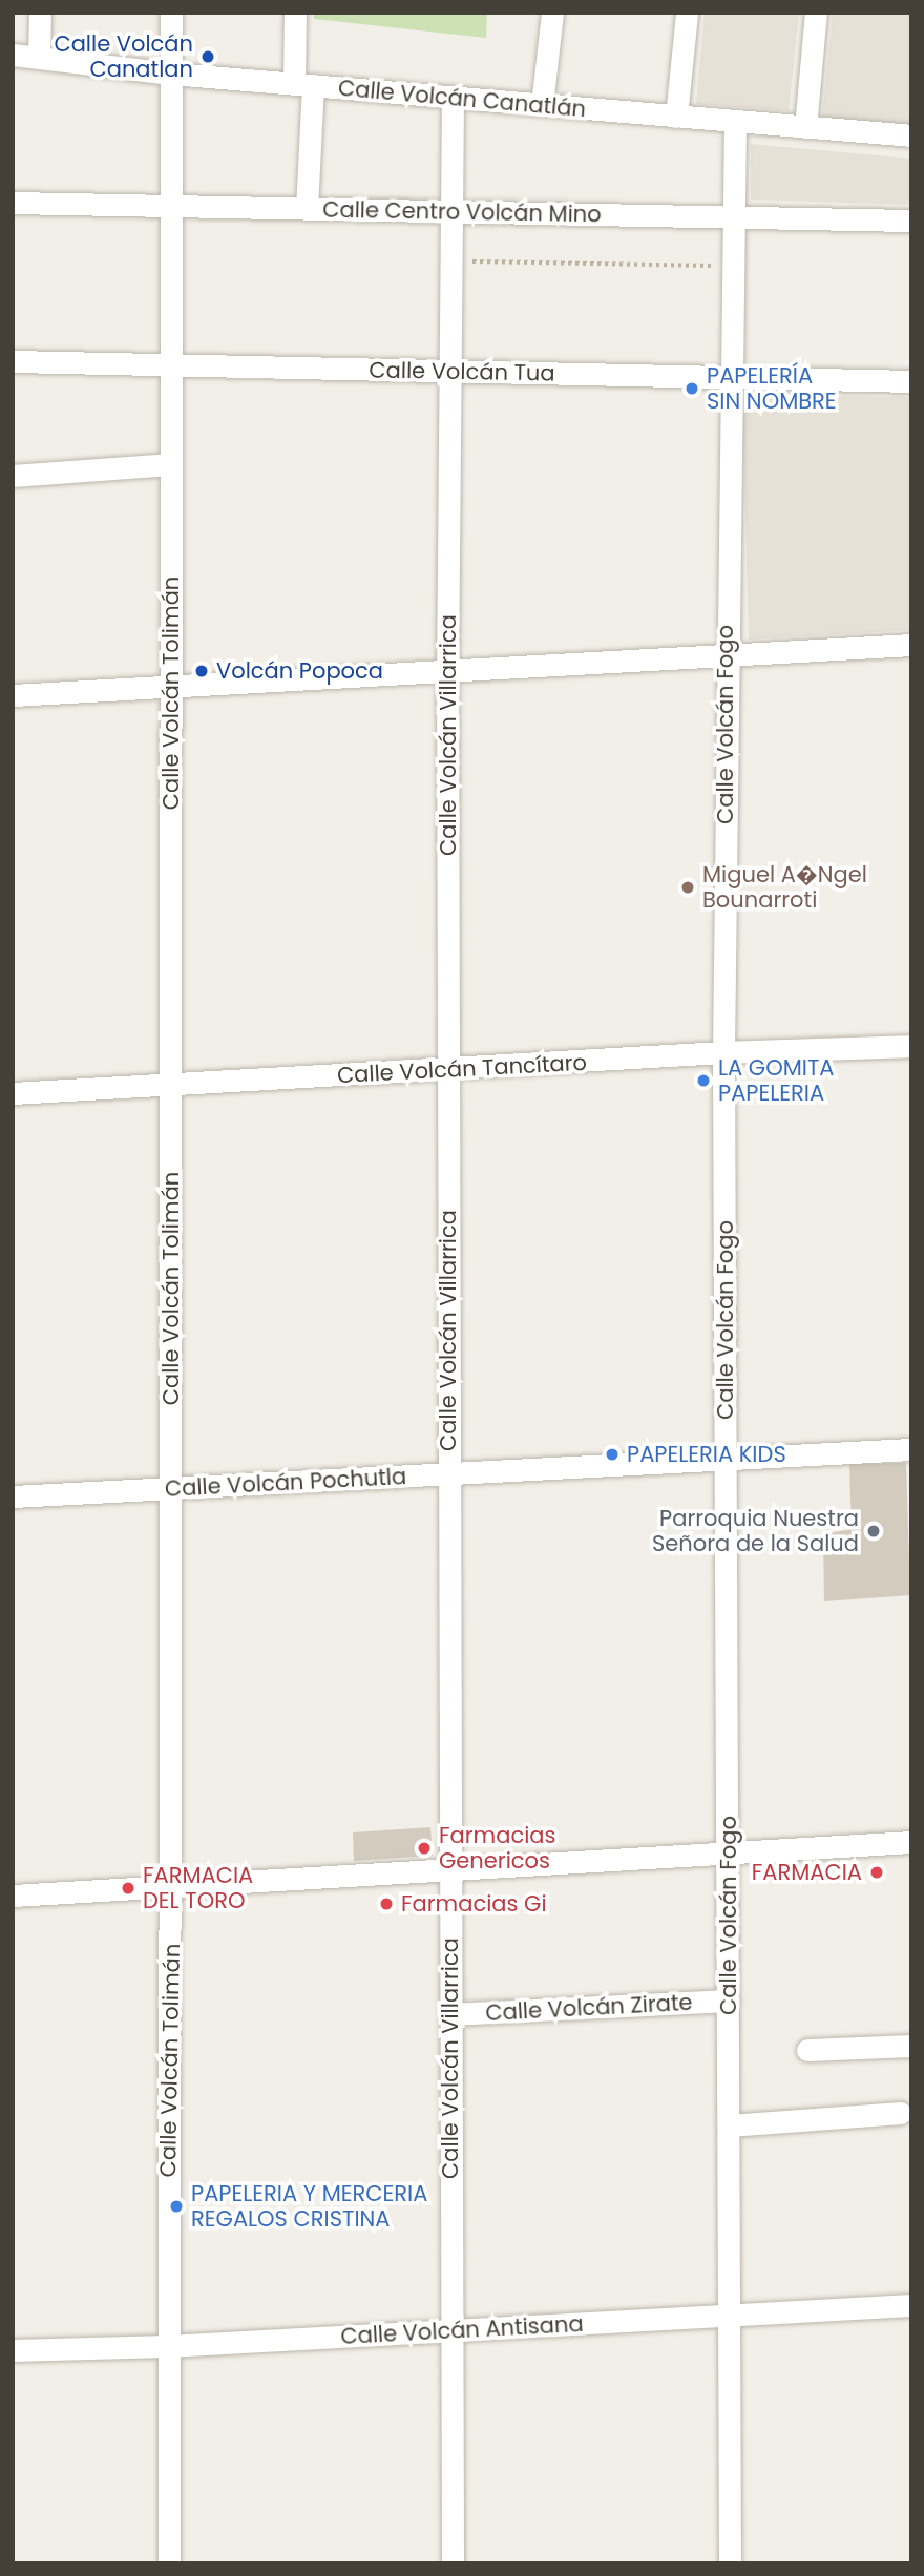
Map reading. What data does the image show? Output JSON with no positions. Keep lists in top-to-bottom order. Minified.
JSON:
{"streets":{"street":["Calle Volcán Canatlán","Calle Centro Volcán Mino","Calle Volcán Tua","Calle Volcán Tolimán","Calle Volcán Fogo","Calle Volcán Villarrica","Calle Volcán Tancítaro","Calle Volcán Pochutla","Calle Volcán Zirate","Calle Volcán Antisana"]},"crossings":[["Calle Volcán Canatlán","Calle Volcán Tolimán"],["Calle Volcán Canatlán","Calle Volcán Fogo"],["Calle Volcán Canatlán","Calle Volcán Villarrica"],["Calle Centro Volcán Mino","Calle Volcán Tolimán"],["Calle Centro Volcán Mino","Calle Volcán Fogo"],["Calle Centro Volcán Mino","Calle Volcán Villarrica"],["Calle Volcán Tua","Calle Volcán Tolimán"],["Calle Volcán Tua","Calle Volcán Fogo"],["Calle Volcán Tua","Calle Volcán Villarrica"],["Calle Volcán Tolimán","Calle Volcán Tancítaro"],["Calle Volcán Tolimán","Calle Volcán Pochutla"],["Calle Volcán Tolimán","Calle Volcán Antisana"],["Calle Volcán Fogo","Calle Volcán Tancítaro"],["Calle Volcán Fogo","Calle Volcán Pochutla"],["Calle Volcán Fogo","Calle Volcán Zirate"],["Calle Volcán Fogo","Calle Volcán Antisana"],["Calle Volcán Villarrica","Calle Volcán Tancítaro"],["Calle Volcán Villarrica","Calle Volcán Pochutla"],["Calle Volcán Villarrica","Calle Volcán Zirate"],["Calle Volcán Villarrica","Calle Volcán Antisana"]],"places":["Calle Volcán Canatlan","PAPELERÍA SIN NOMBRE","Volcán Popoca","Miguel A�Ngel Bounarroti","LA GOMITA PAPELERIA","PAPELERIA KIDS","Parroquia Nuestra Señora de la Salud","Farmacias Genericos","FARMACIA","FARMACIA DEL TORO","Farmacias Gi","PAPELERIA Y MERCERIA REGALOS CRISTINA"]}
